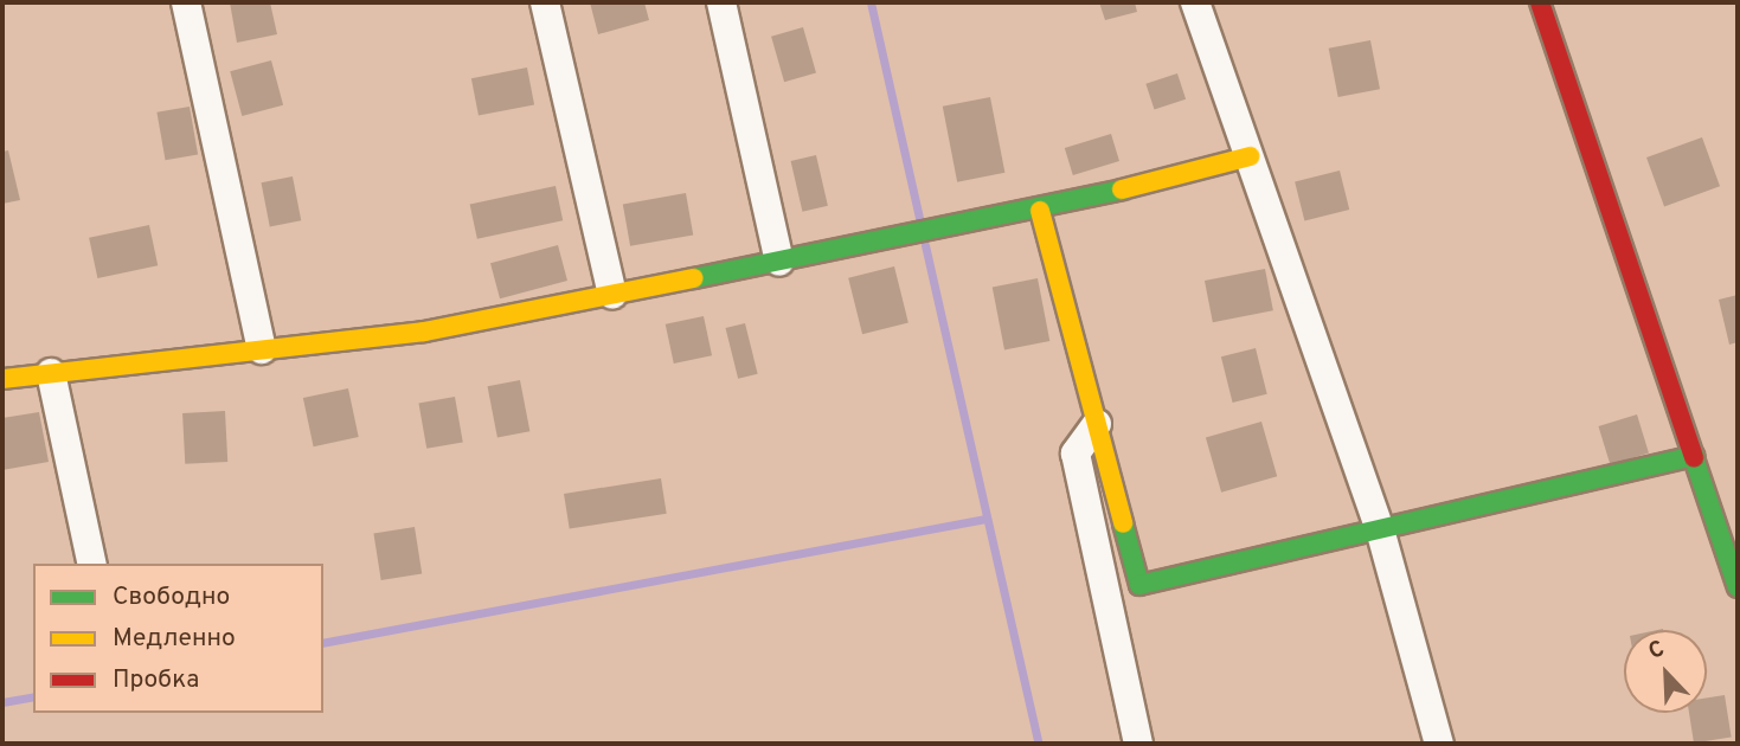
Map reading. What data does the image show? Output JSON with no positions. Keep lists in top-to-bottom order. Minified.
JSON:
{"legend":["Свободно","Медленно","Пробка"],"north":"top left"}
